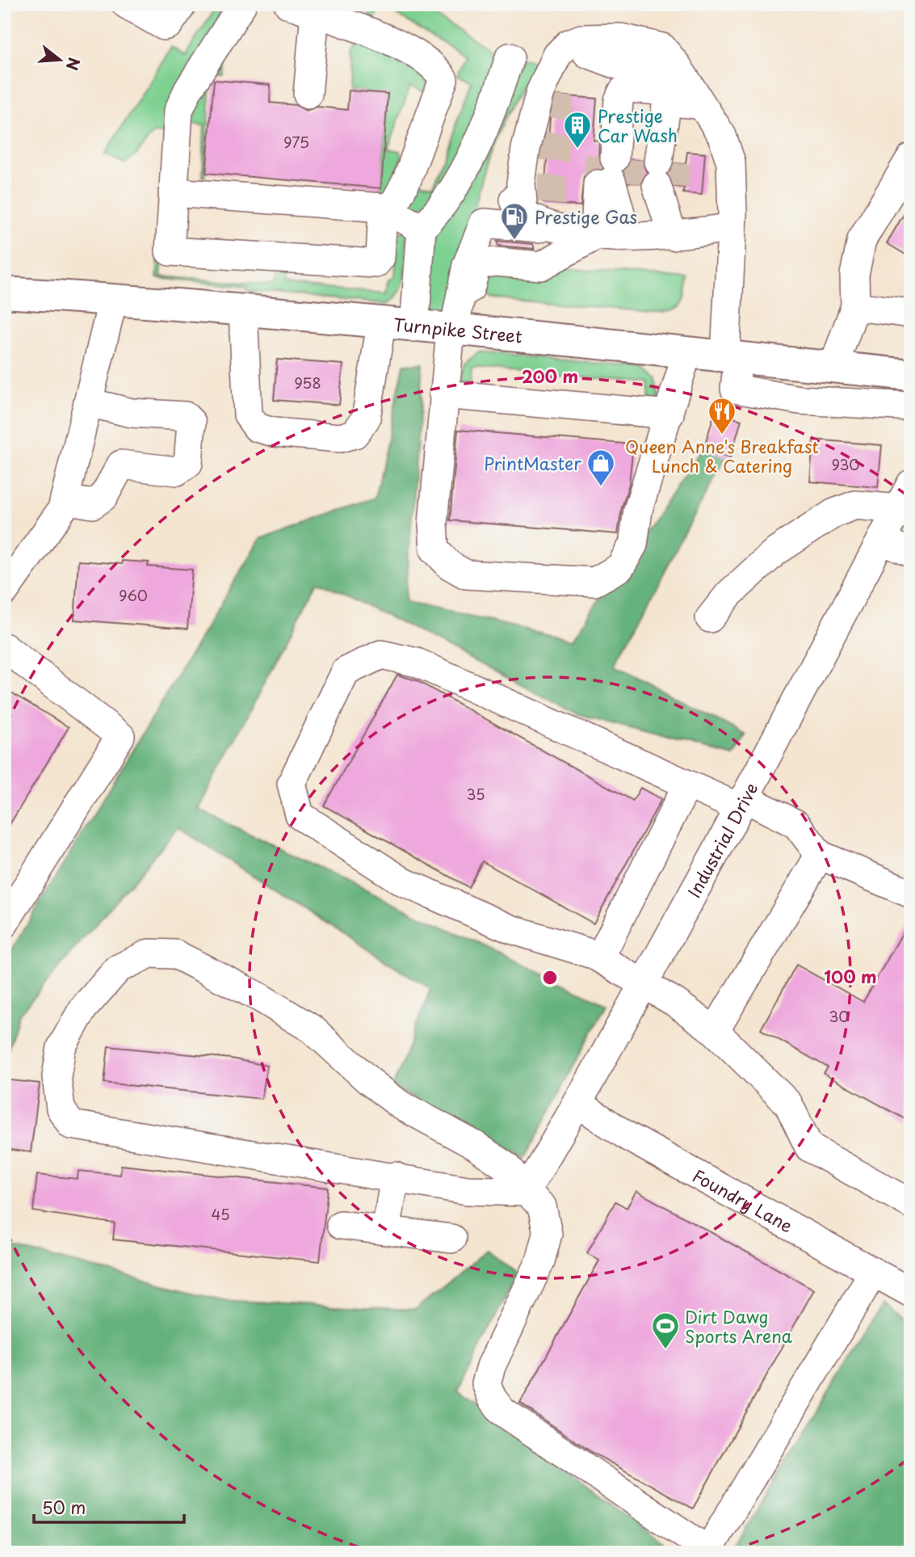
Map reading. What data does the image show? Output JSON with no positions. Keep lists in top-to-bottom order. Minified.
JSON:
{"streets":{"main road":["Turnpike Street"],"street":["Industrial Drive","Foundry Lane"]},"crossings":[["Industrial Drive","Foundry Lane"]],"places":{"building":["Prestige Car Wash"],"fuel station":["Prestige Gas"],"restaurant":["Queen Anne's Breakfast Lunch & Catering"],"shop":["PrintMaster"],"sports":["Dirt Dawg Sports Arena"]},"house_numbers":["975","958","930","960","35","30","45"],"scale_bar":"50 m","north":"right","rings":["200 m","100 m"]}
